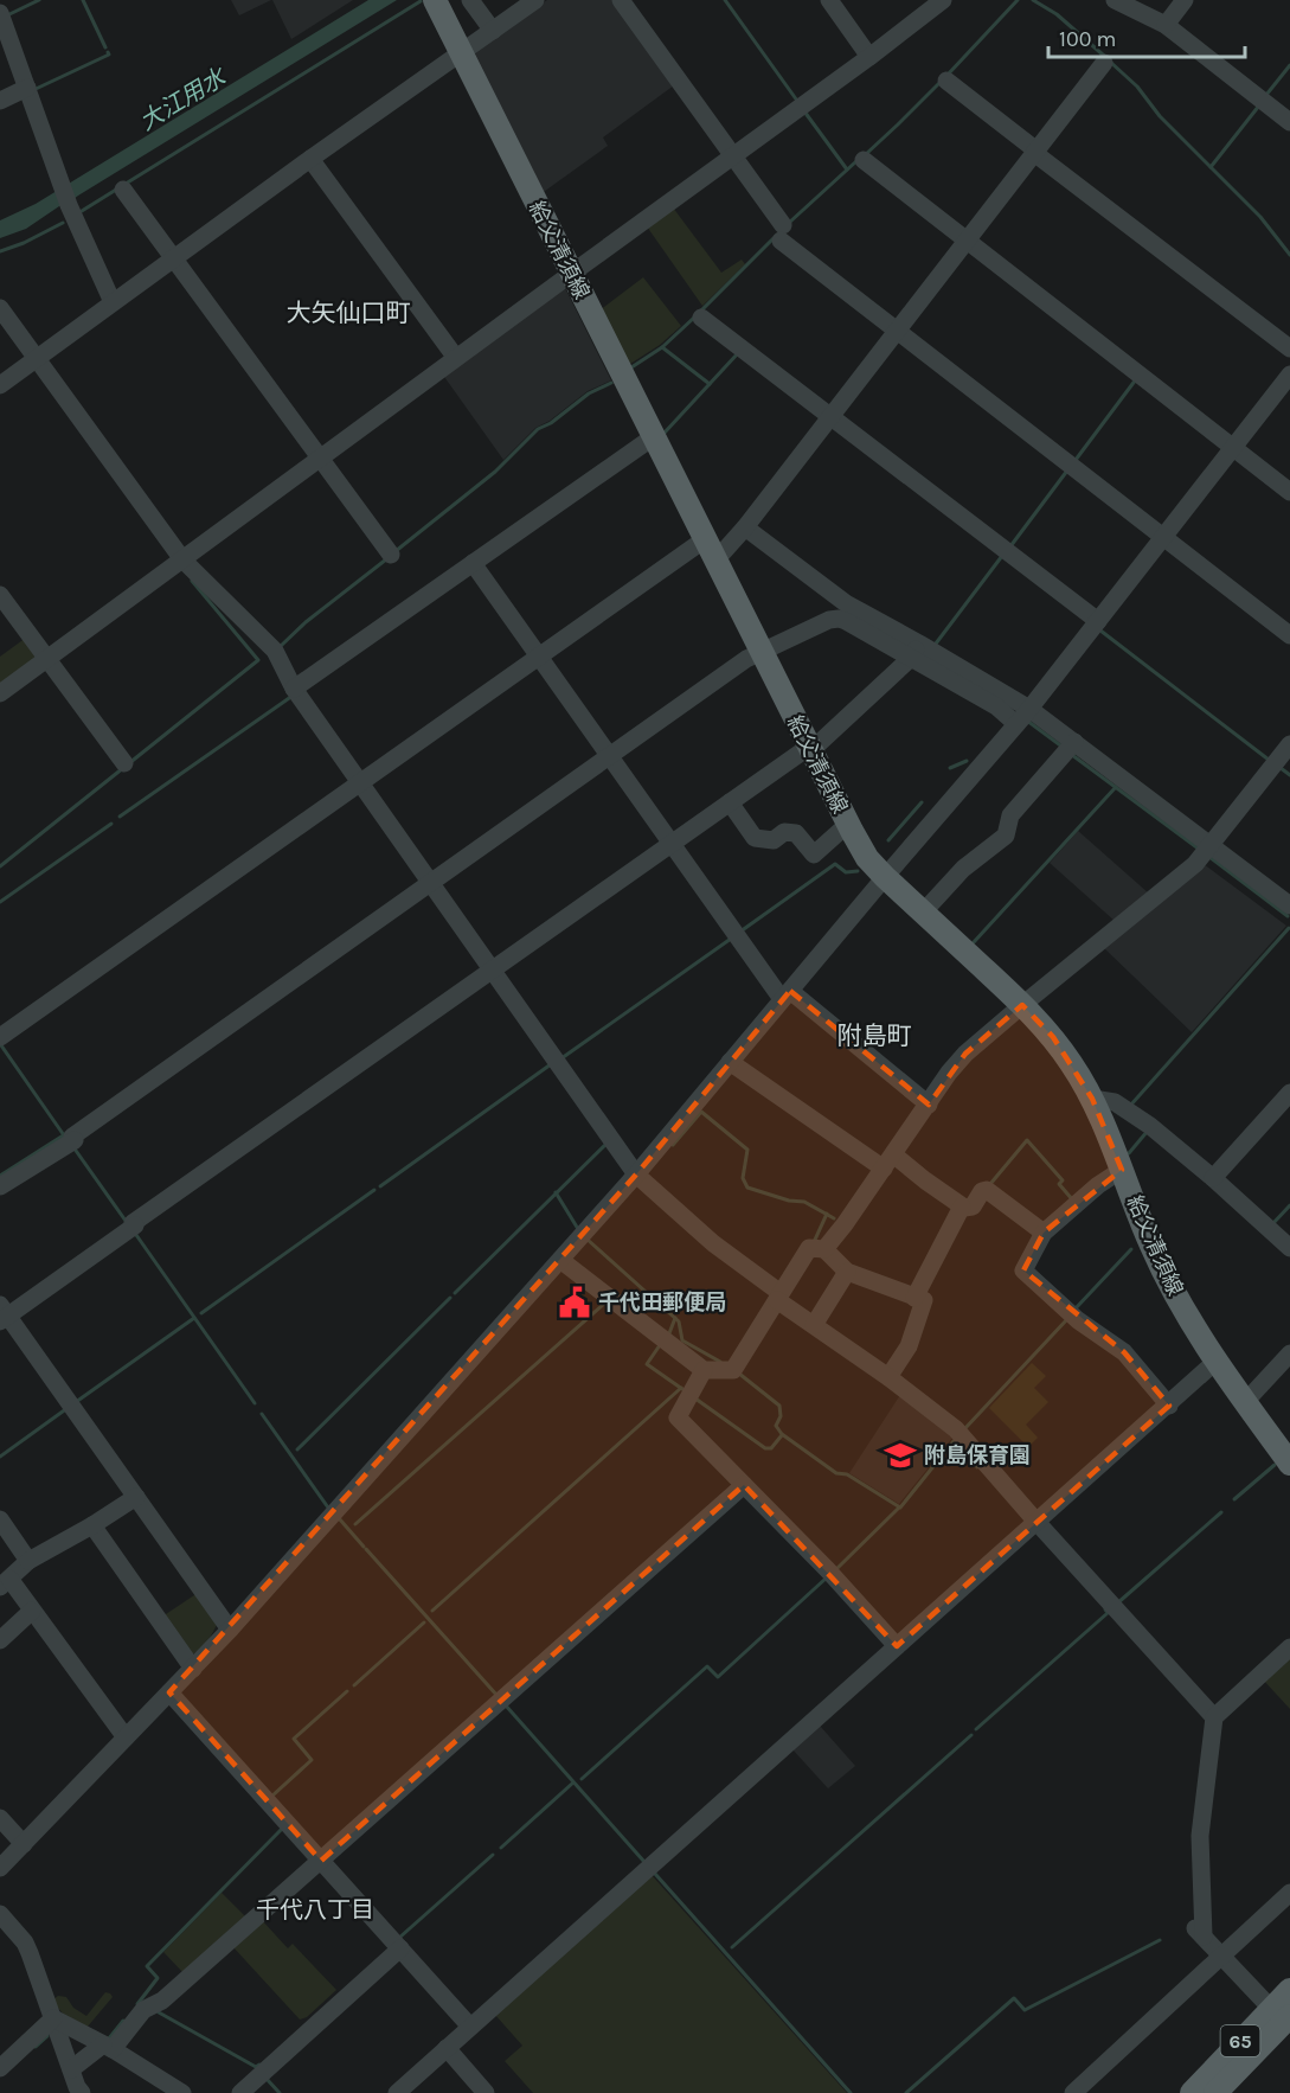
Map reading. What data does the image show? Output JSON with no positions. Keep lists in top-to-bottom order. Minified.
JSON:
{"streets":{"main road":["給父清須線","65"]},"districts":["大矢仙口町","附島町","千代八丁目"],"water":["大江用水"],"places":{"public building":["千代田郵便局"],"school or university":["附島保育園"]},"scale_bar":"100 m"}
